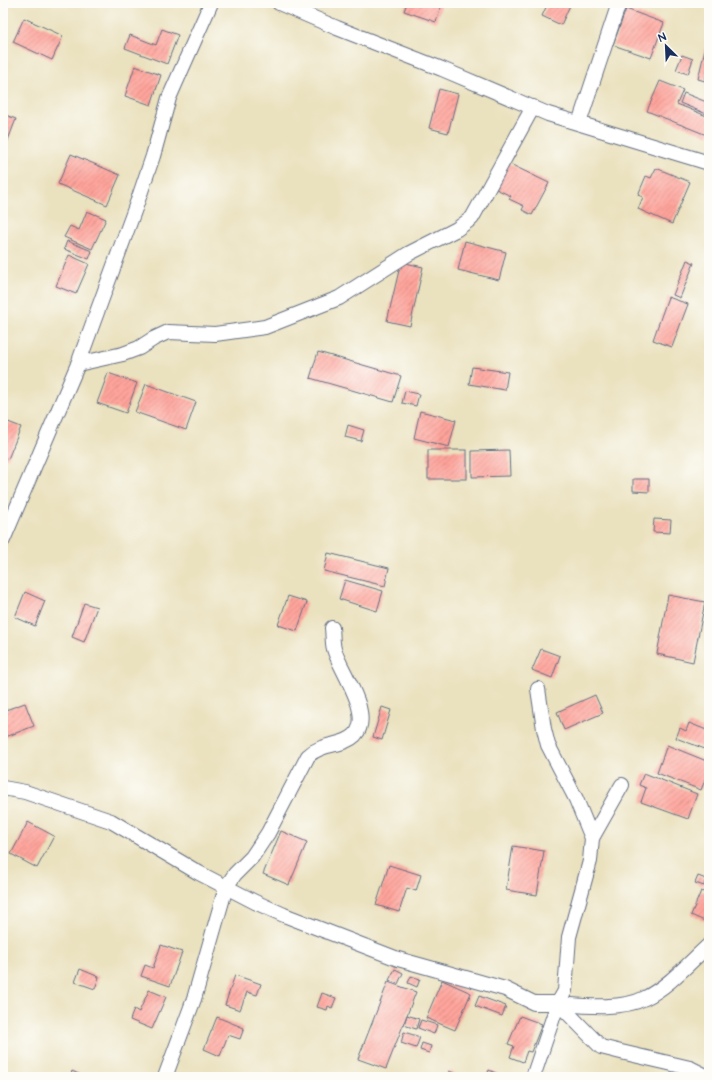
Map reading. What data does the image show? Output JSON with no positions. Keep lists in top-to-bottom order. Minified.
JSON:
{"north":"top left"}
